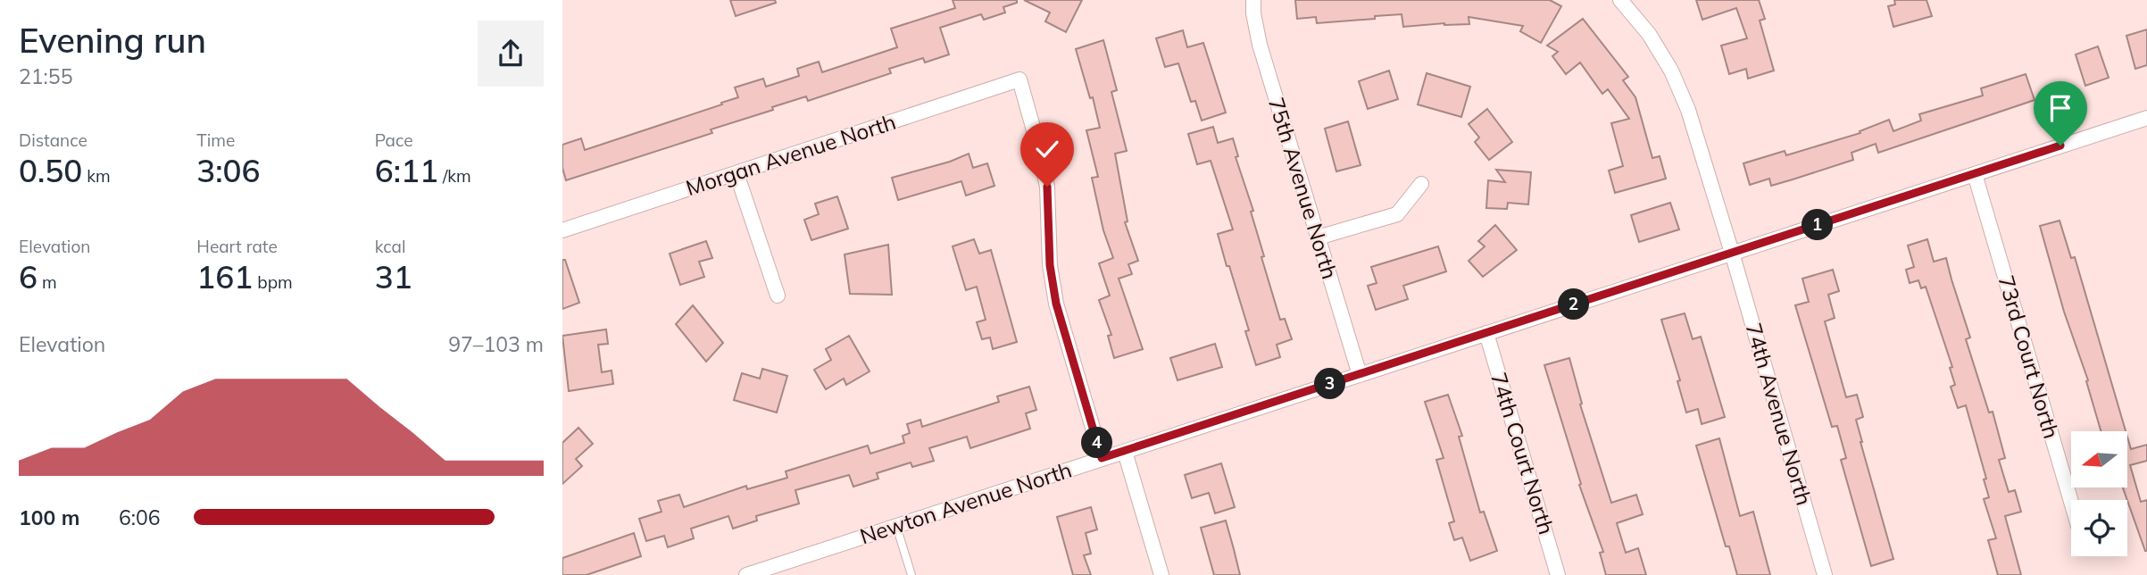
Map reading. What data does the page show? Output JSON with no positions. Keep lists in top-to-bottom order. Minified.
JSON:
{"streets":{"street":["Morgan Avenue North","75th Avenue North","73rd Court North","74th Avenue North","74th Court North","Newton Avenue North"]},"crossings":[["Morgan Avenue North","Newton Avenue North"],["75th Avenue North","Newton Avenue North"],["73rd Court North","Newton Avenue North"],["74th Avenue North","Newton Avenue North"],["74th Court North","Newton Avenue North"]],"north":"left","page":{"heading":["Evening run","21:55"],"stats":[["Distance","0.50 km"],["Time","3:06"],["Pace","6:11 /km"],["Elevation","6 m"],["Heart rate","161 bpm"],["kcal","31"]],"pins":["1","2","3","4"],"chart":["Elevation","97–103 m"],"list":[{"name":"100 m","note":"6:06"}]}}
